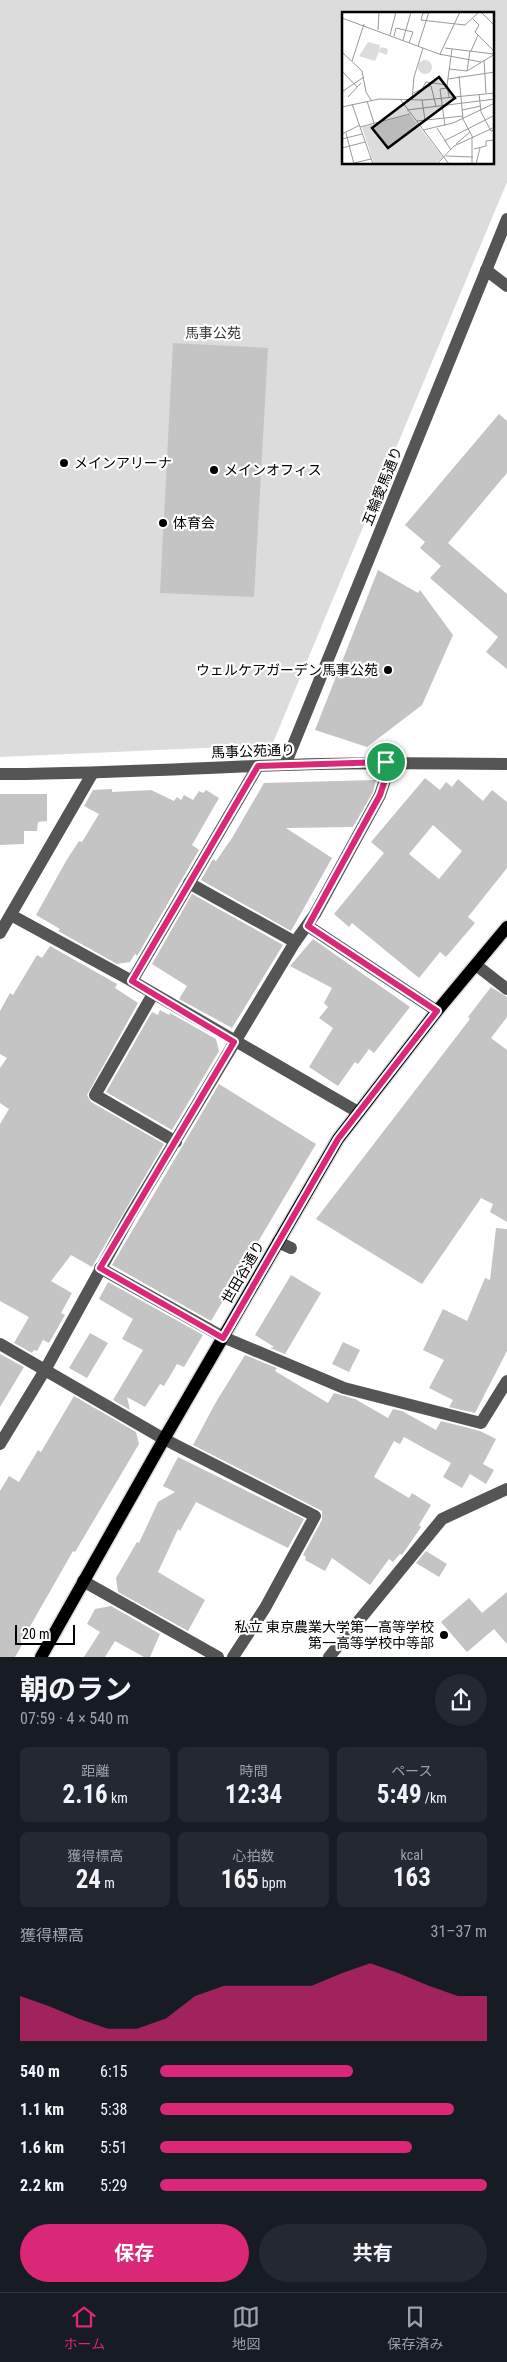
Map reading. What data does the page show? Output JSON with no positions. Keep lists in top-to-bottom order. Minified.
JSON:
{"streets":{"main road":["世田谷通り"],"street":["五輪愛馬通り","馬事公苑通り"]},"crossings":[["五輪愛馬通り","馬事公苑通り"]],"parks":["馬事公苑"],"places":["メインアリーナ","メインオフィス","体育会","ウェルケアガーデン馬事公苑","私立 東京農業大学第一高等学校 第一高等学校中等部"],"scale_bar":"20 m","page":{"scale":"20 m","heading":["朝のラン","07:59 · 4 × 540 m"],"stats":[["距離","2.16 km"],["時間","12:34"],["ペース","5:49 /km"],["獲得標高","24 m"],["心拍数","165 bpm"],["kcal","163"]],"chart":["獲得標高","31–37 m"],"list":[{"name":"540 m","note":"6:15"},{"name":"1.1 km","note":"5:38"},{"name":"1.6 km","note":"5:51"},{"name":"2.2 km","note":"5:29"}],"buttons":["保存","共有"],"tabs":["ホーム","地図","保存済み"]}}
